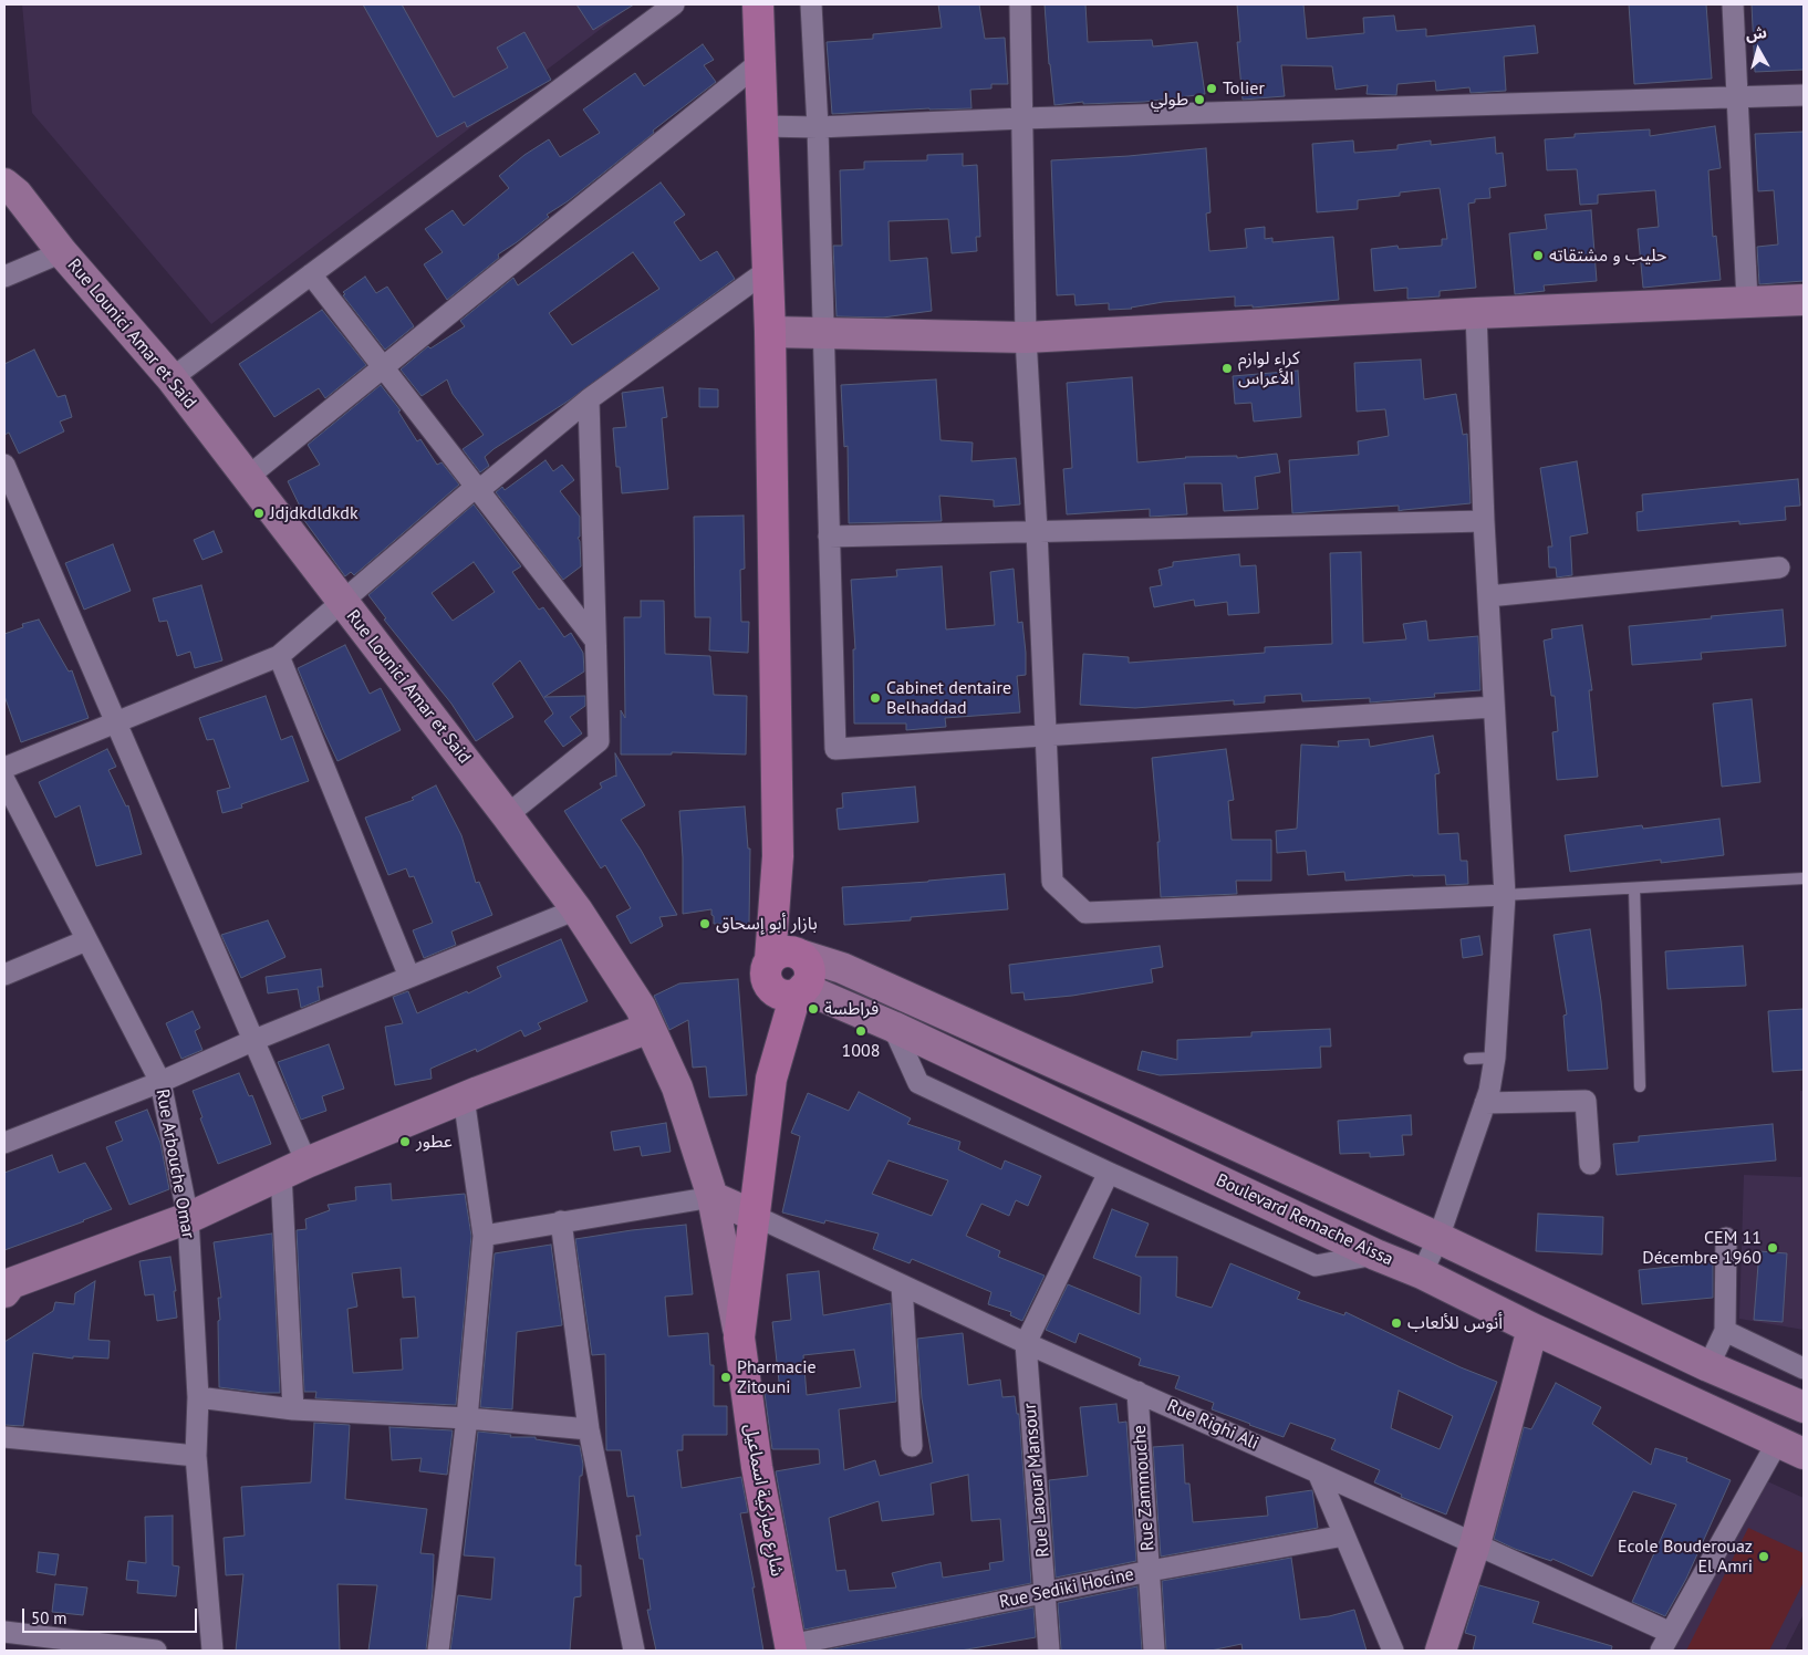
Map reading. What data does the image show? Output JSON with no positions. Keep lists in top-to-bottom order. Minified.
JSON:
{"streets":{"main road":["Rue Lounici Amar et Said","Boulevard Remache Aissa","شارع مباركية اسماعيل"],"street":["Rue Arbouche Omar","Rue Righi Ali","Rue Laouar Mansour","Rue Zammouche","Rue Sediki Hocine"]},"crossings":[["Rue Lounici Amar et Said","شارع مباركية اسماعيل"],["Rue Righi Ali","Rue Laouar Mansour"],["Rue Righi Ali","Rue Zammouche"],["Rue Righi Ali","شارع مباركية اسماعيل"],["Rue Laouar Mansour","Rue Sediki Hocine"],["Rue Zammouche","Rue Sediki Hocine"],["شارع مباركية اسماعيل","Rue Sediki Hocine"]],"places":["Tolier","طولي","حليب و مشتقاته","كراء لوازم الأعراس","Jdjdkdldkdk","Cabinet dentaire Belhaddad","بازار أبو إسحاق","فراطسة","1008","عطور","CEM 11 Décembre 1960","أنوس للألعاب","Pharmacie Zitouni","Ecole Bouderouaz El Amri"],"scale_bar":"50 m","north":"top"}
